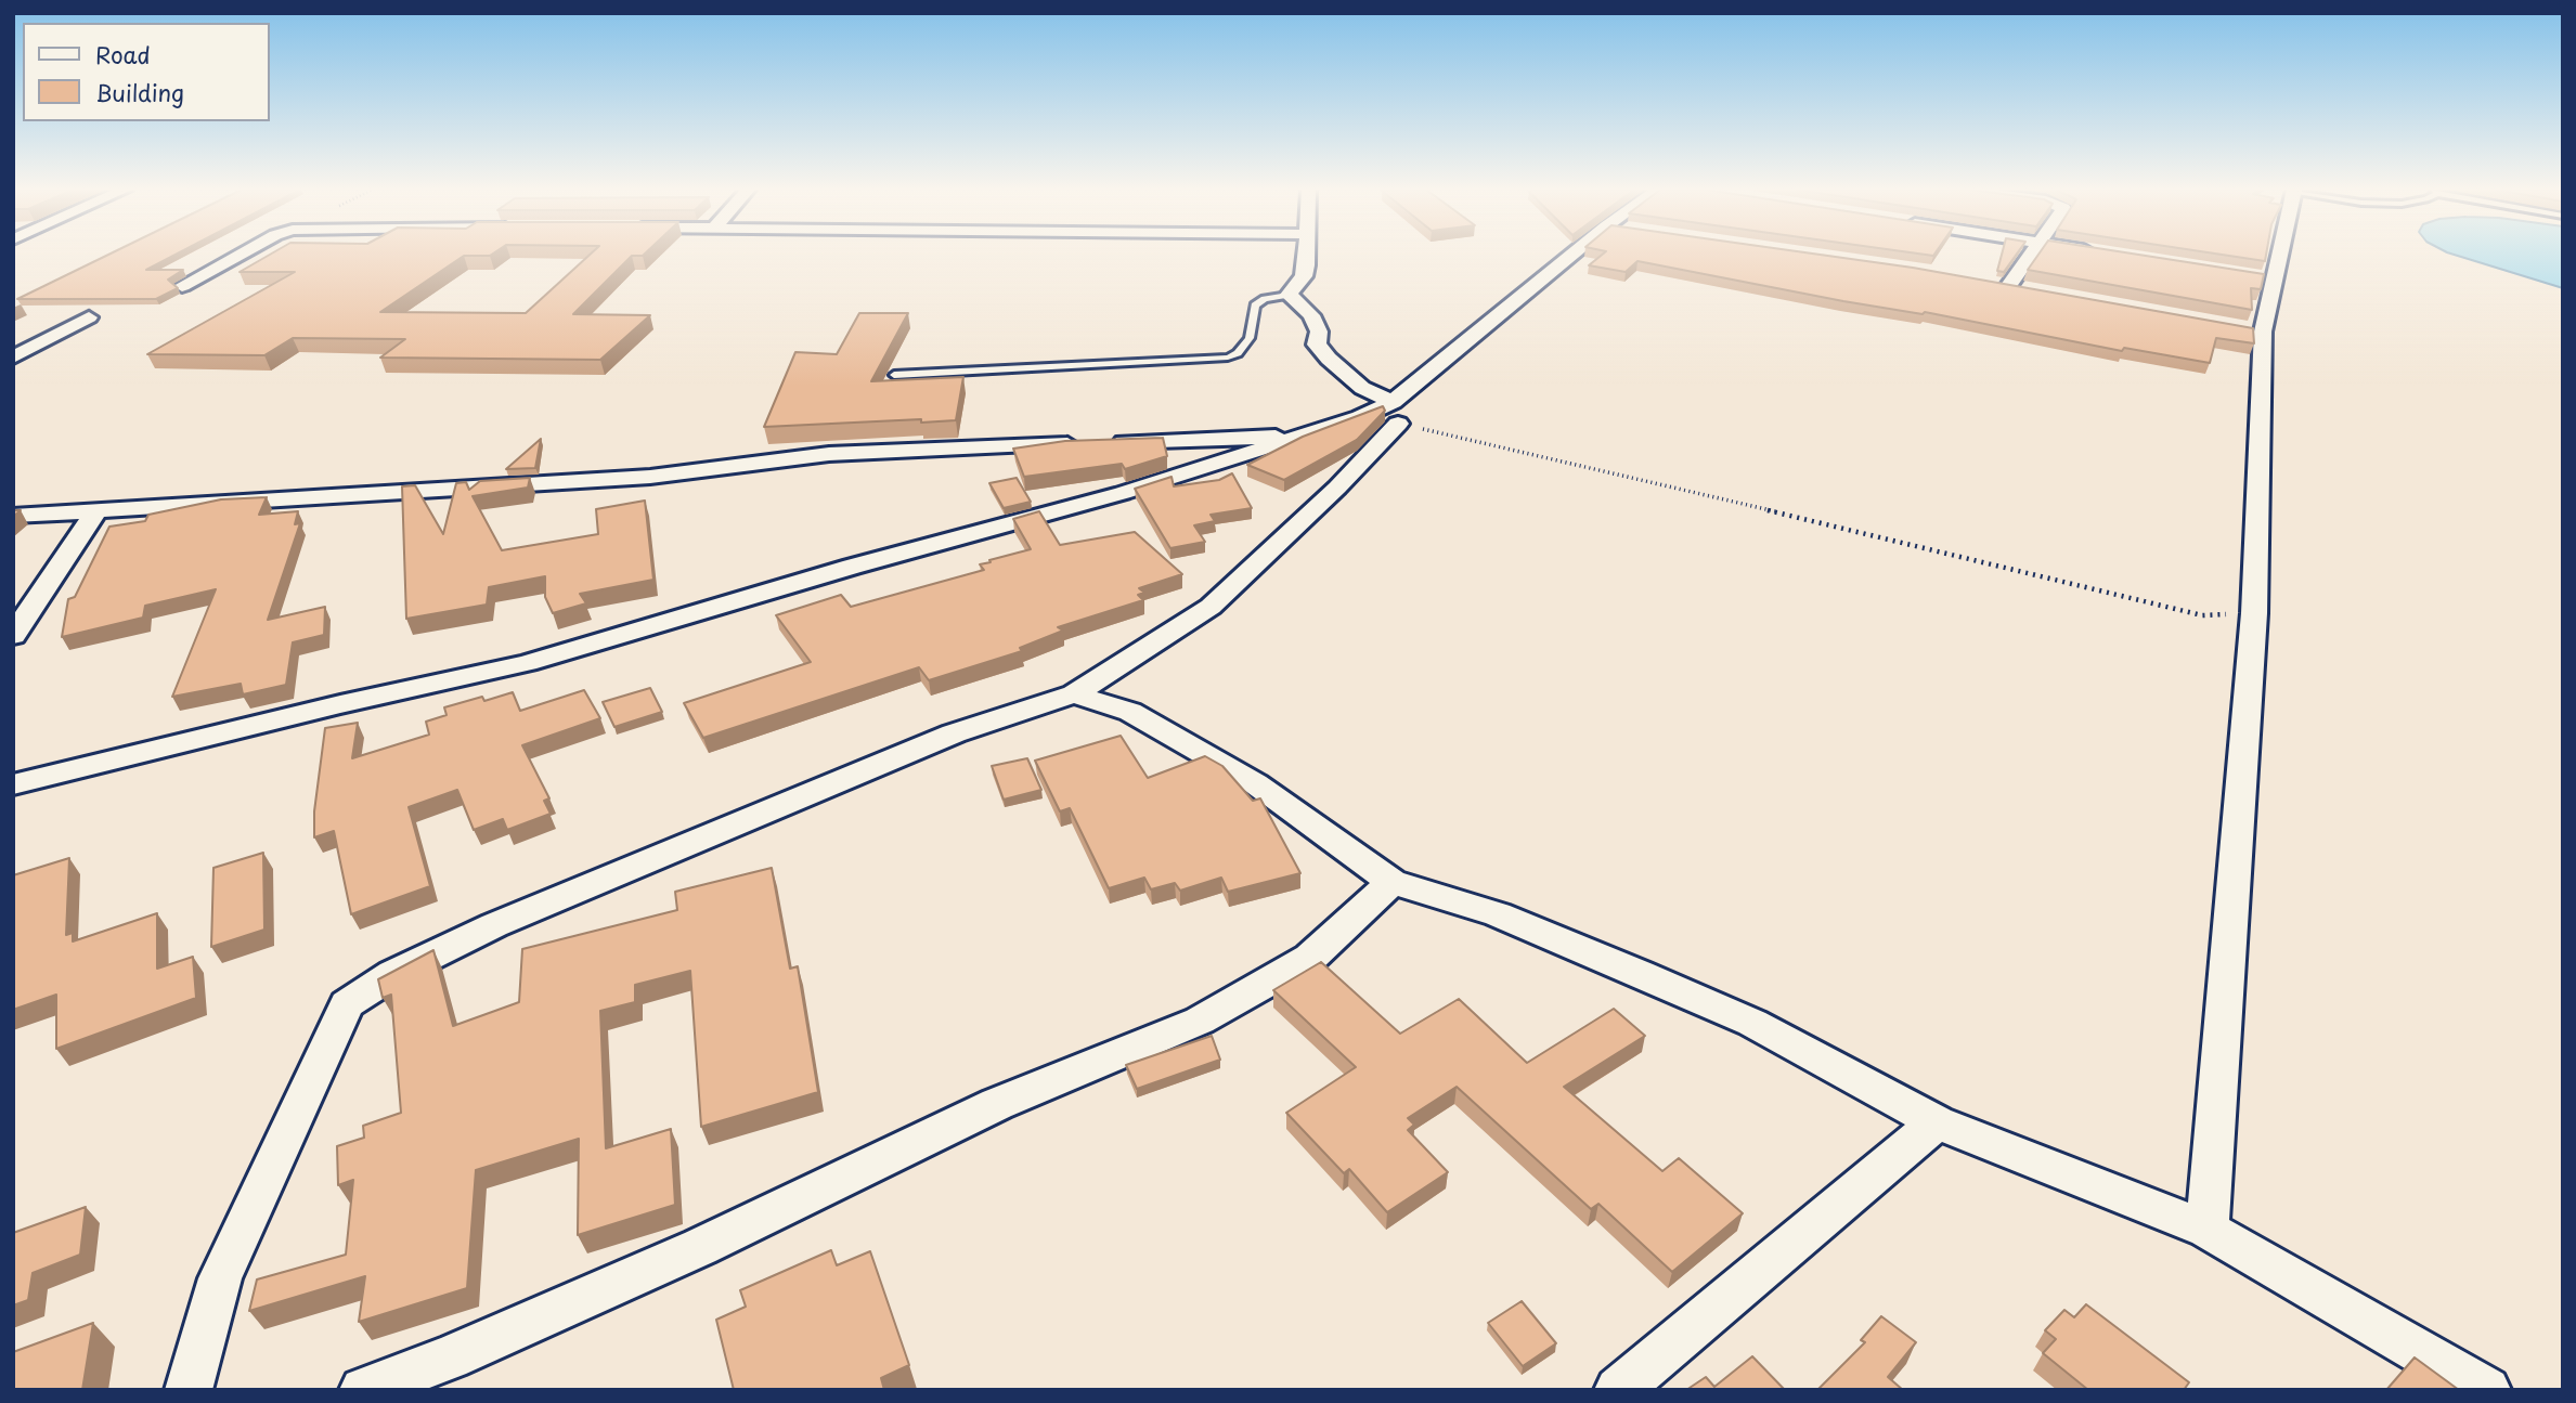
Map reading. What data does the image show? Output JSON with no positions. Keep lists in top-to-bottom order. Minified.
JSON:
{"legend":["Road","Building"]}
